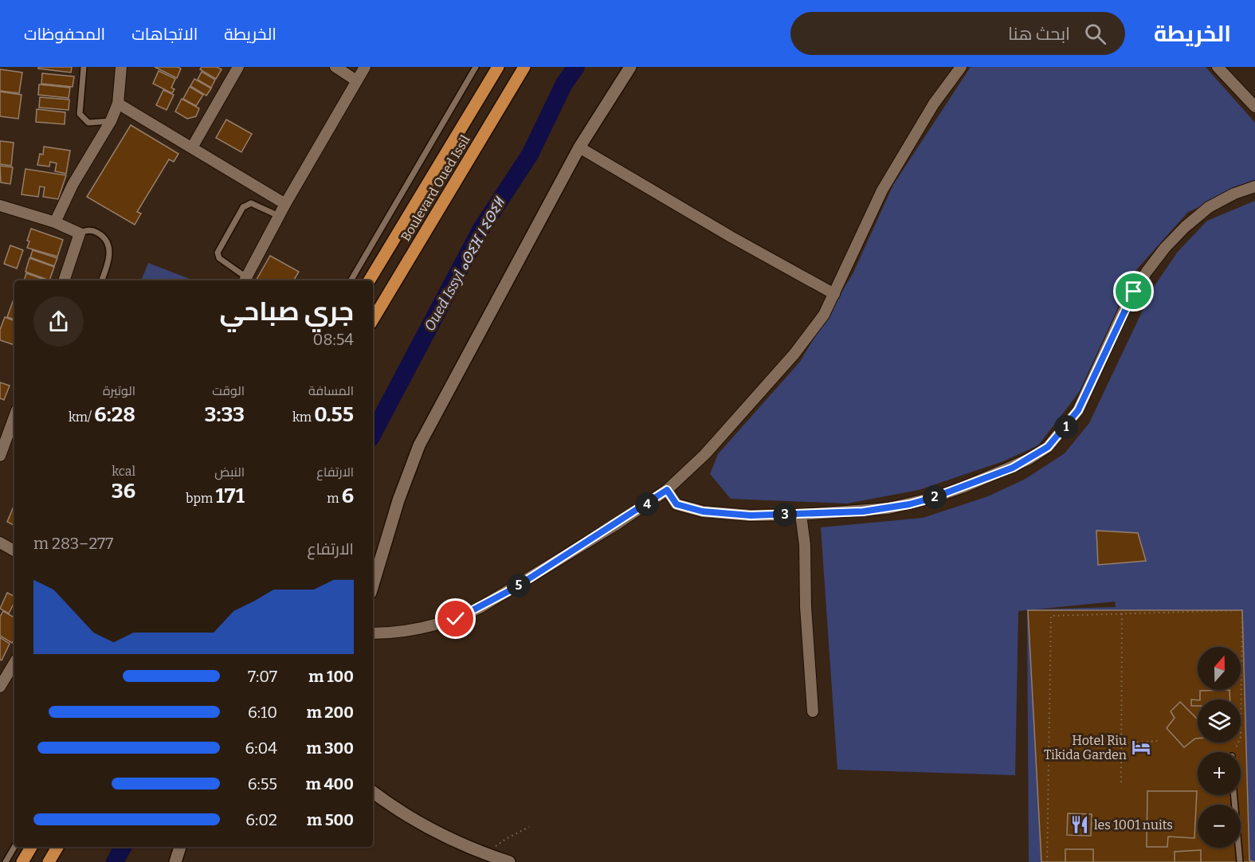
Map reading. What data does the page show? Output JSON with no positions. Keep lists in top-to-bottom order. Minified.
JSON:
{"streets":{"main road":["Boulevard Oued Issil"]},"water":["Oued Issyl ⴰⵙⵉⴼ ⵏ ⵉⵙⵉⵍ"],"places":{"hotel":["Hotel Riu Tikida Garden"],"restaurant":["les 1001 nuits"]},"north":"top","page":{"header":"الخريطة","search":"ابحث هنا","nav":["الخريطة","الاتجاهات","المحفوظات"],"heading":["جري صباحي","08:54"],"stats":[["المسافة","0.55 km"],["الوقت","3:33"],["الوتيرة","6:28 /km"],["الارتفاع","6 m"],["النبض","171 bpm"],["kcal","36"]],"pins":["1","2","4","3","5"],"chart":["الارتفاع","277–283 m"],"map_buttons":["+","−"],"list":[{"name":"100 m","note":"7:07"},{"name":"200 m","note":"6:10"},{"name":"300 m","note":"6:04"},{"name":"400 m","note":"6:55"},{"name":"500 m","note":"6:02"}]}}
